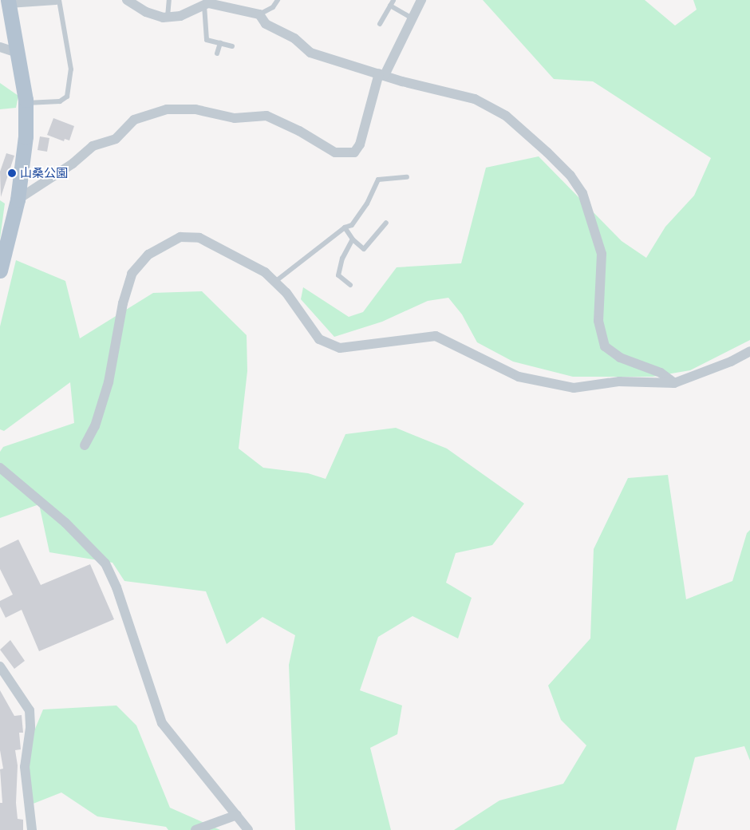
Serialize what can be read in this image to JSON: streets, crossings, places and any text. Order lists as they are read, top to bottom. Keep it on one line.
{"places":["山桑公園"]}
